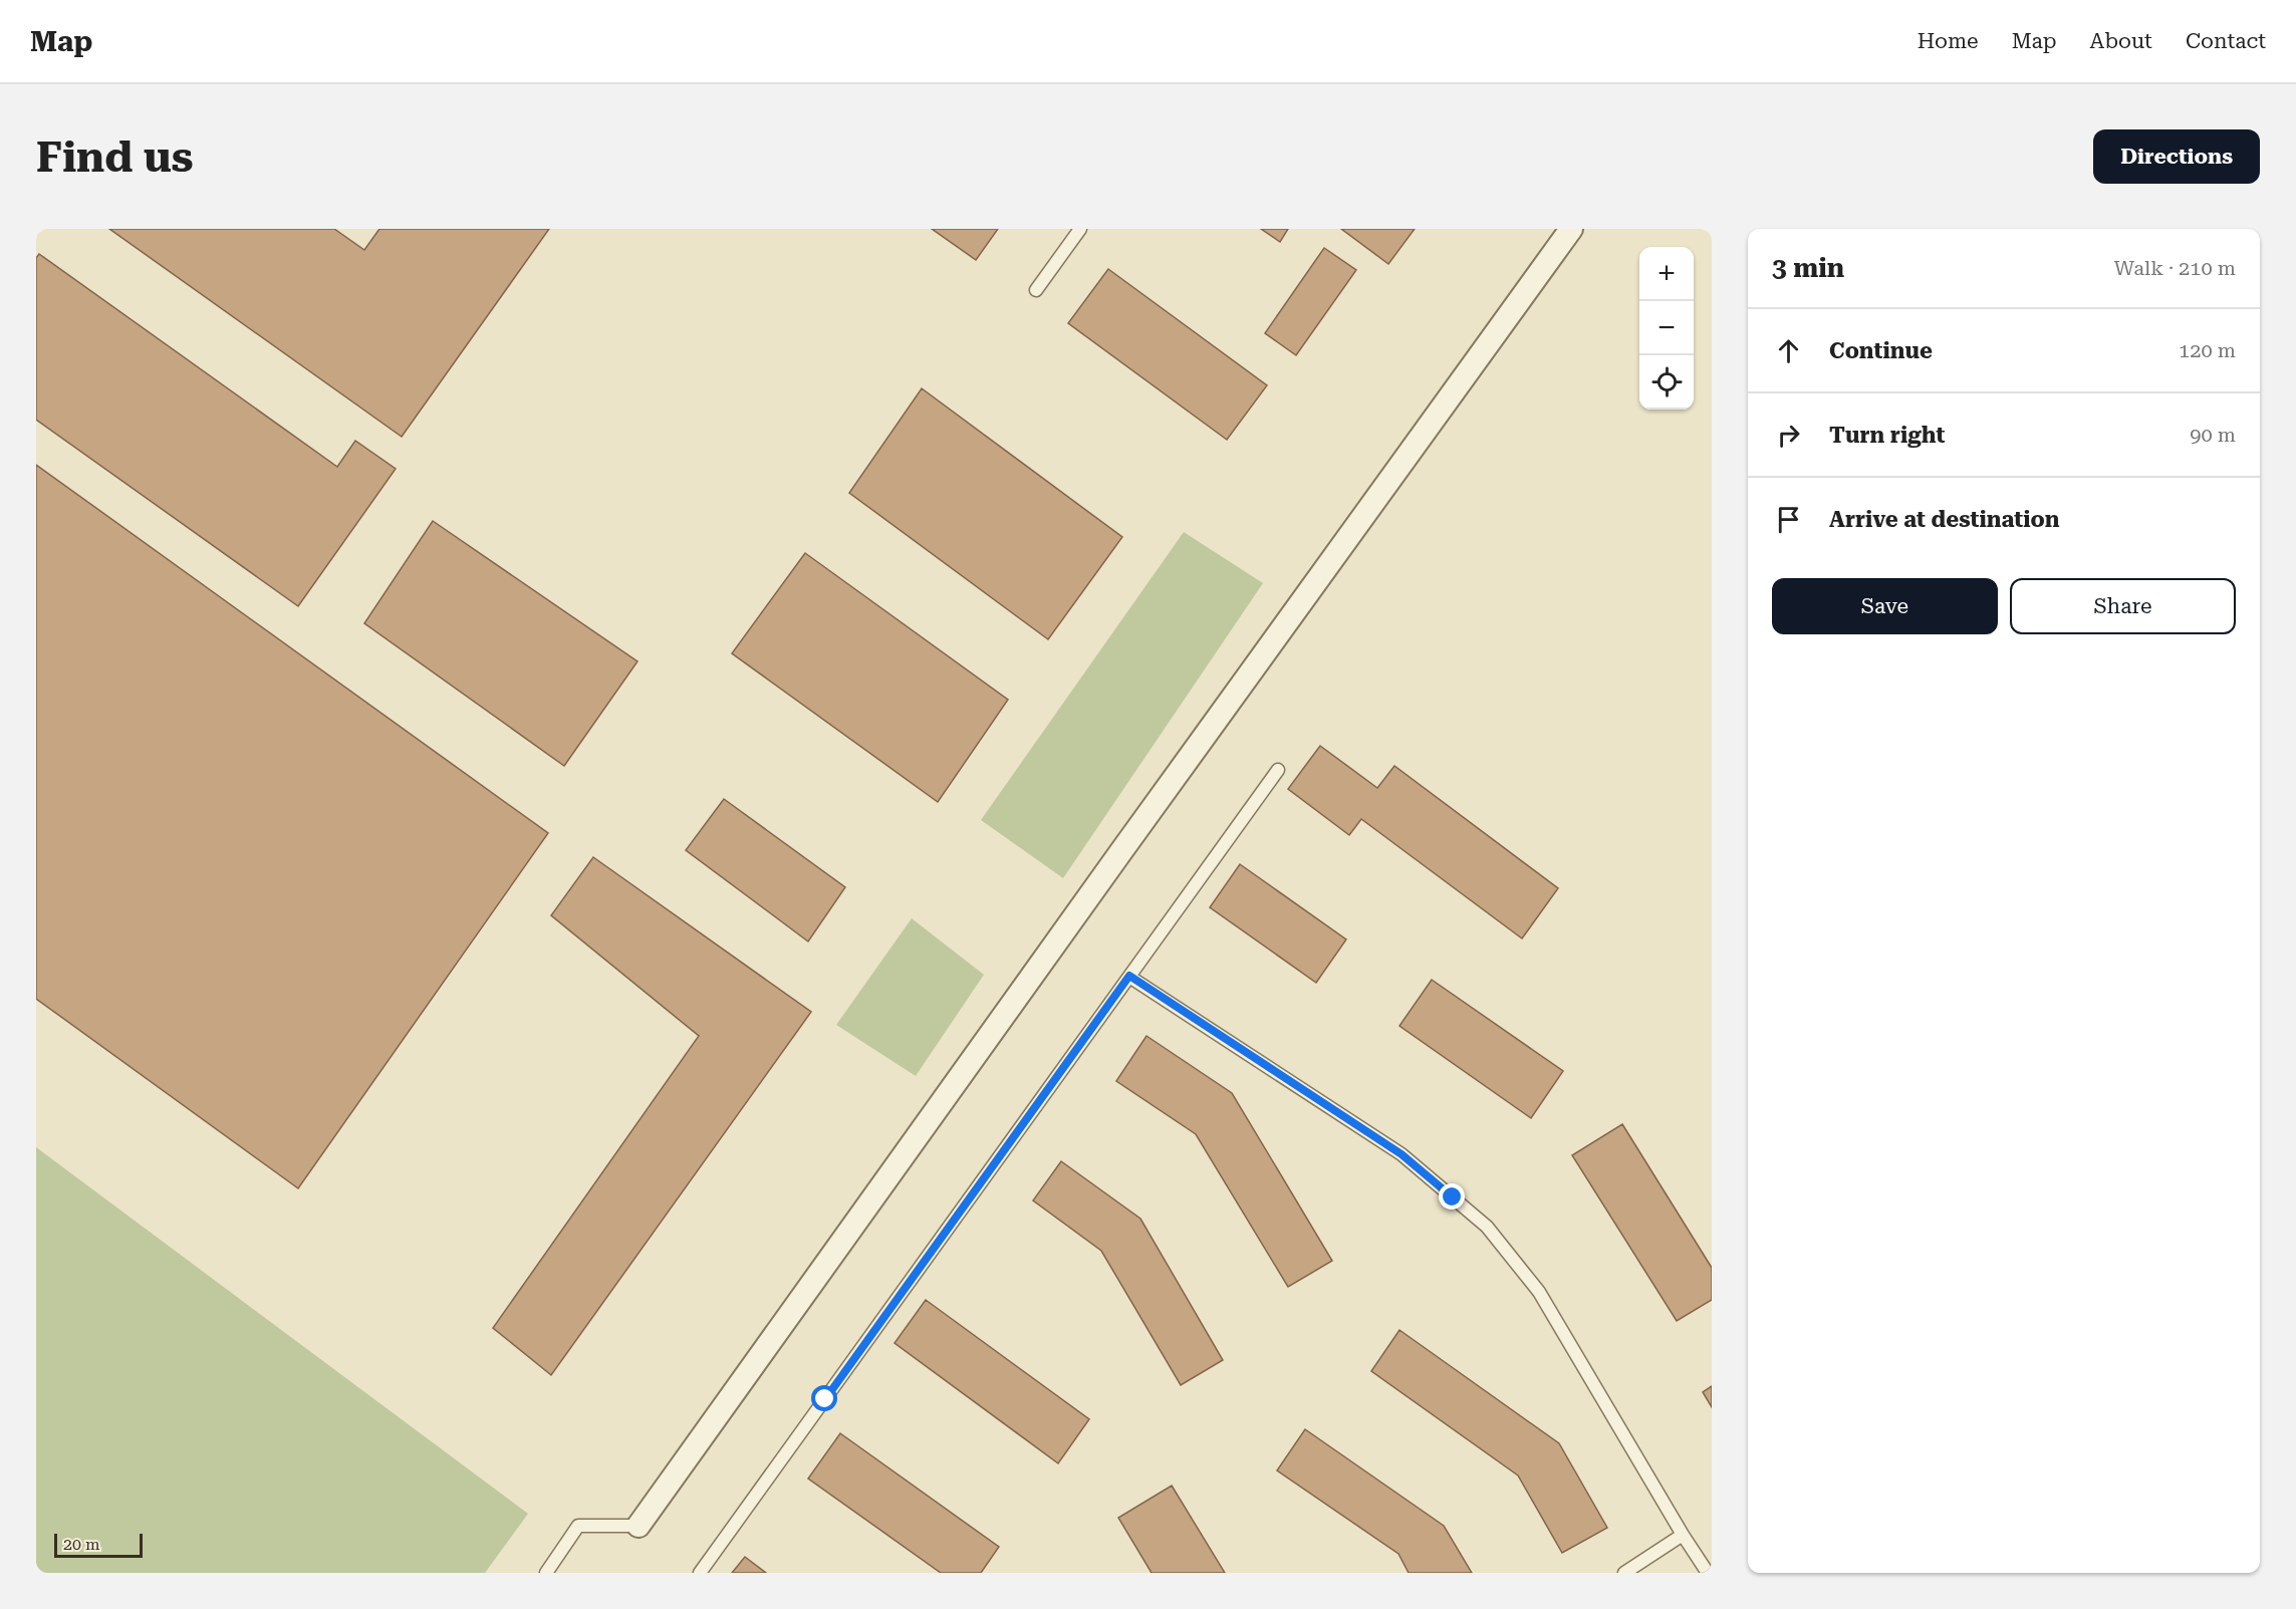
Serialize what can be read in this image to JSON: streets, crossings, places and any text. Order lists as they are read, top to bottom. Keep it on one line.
{"scale_bar":"20 m","page":{"header":"Map","nav":["Home","Map","About","Contact"],"buttons":["Directions",["Save","Share"]],"title":"Find us","heading":["3 min","Walk · 210 m"],"map_buttons":["+","−"],"list":[["Continue","120 m"],["Turn right","90 m"],"Arrive at destination"],"scale":"20 m"}}
